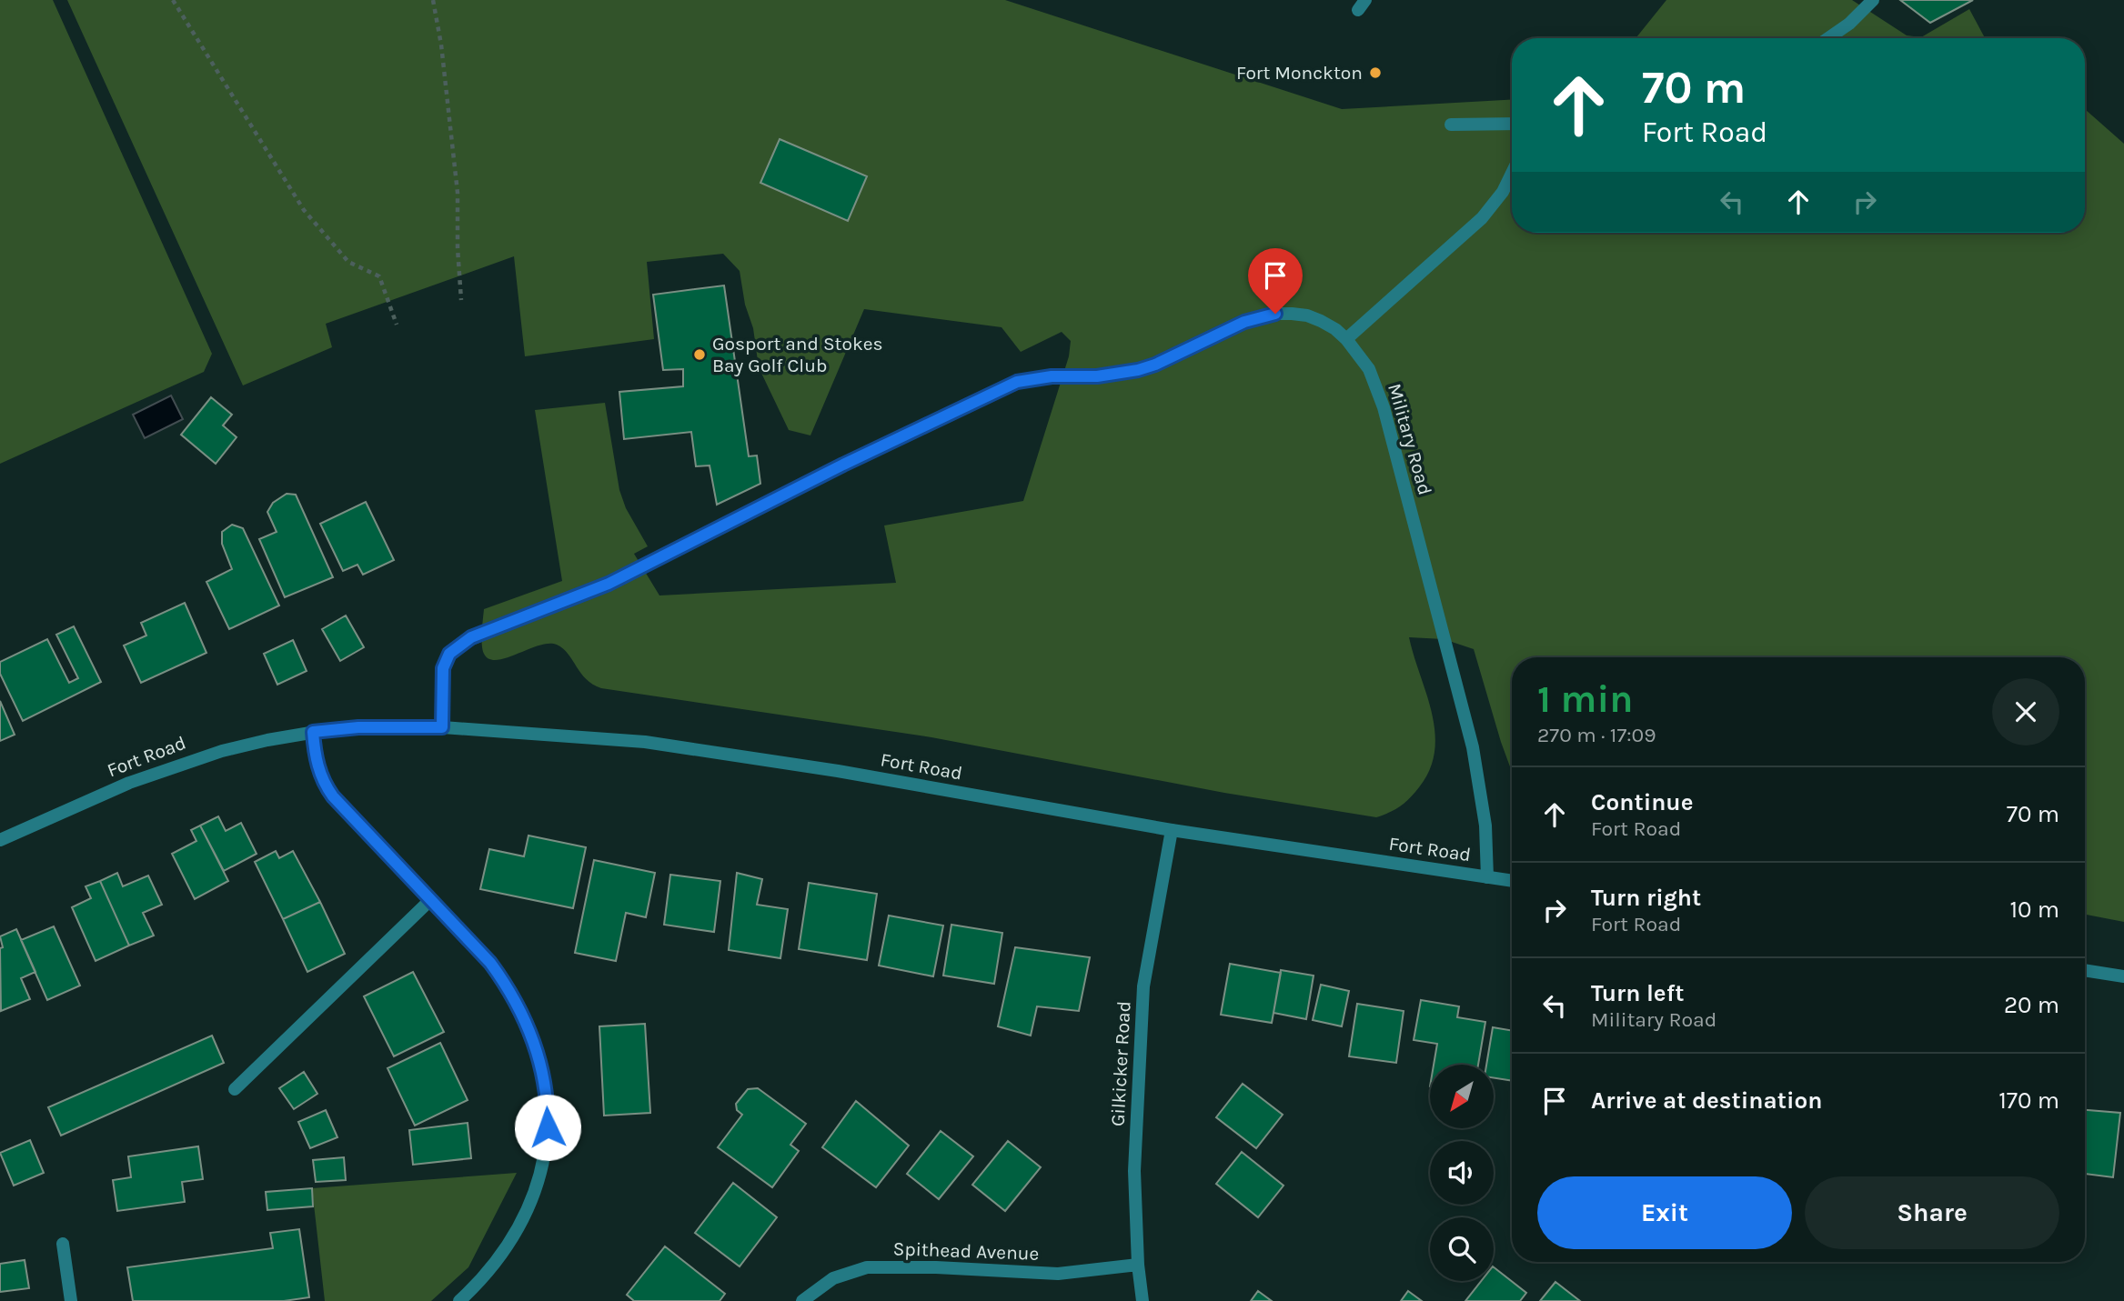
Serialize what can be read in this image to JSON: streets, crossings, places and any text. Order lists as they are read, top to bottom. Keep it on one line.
{"streets":{"street":["Military Road","Fort Road","Gilkicker Road","Spithead Avenue"]},"crossings":[["Military Road","Fort Road"],["Fort Road","Gilkicker Road"],["Gilkicker Road","Spithead Avenue"]],"places":["Fort Monckton","Gosport and Stokes Bay Golf Club"],"north":"bottom left","page":{"turn":["70 m","Fort Road"],"heading":["1 min","270 m · 17:09"],"list":[{"name":"Continue","note":"Fort Road","value":"70 m"},{"name":"Turn right","note":"Fort Road","value":"10 m"},{"name":"Turn left","note":"Military Road","value":"20 m"},{"name":"Arrive at destination","value":"170 m"}],"buttons":["Exit","Share"]}}
